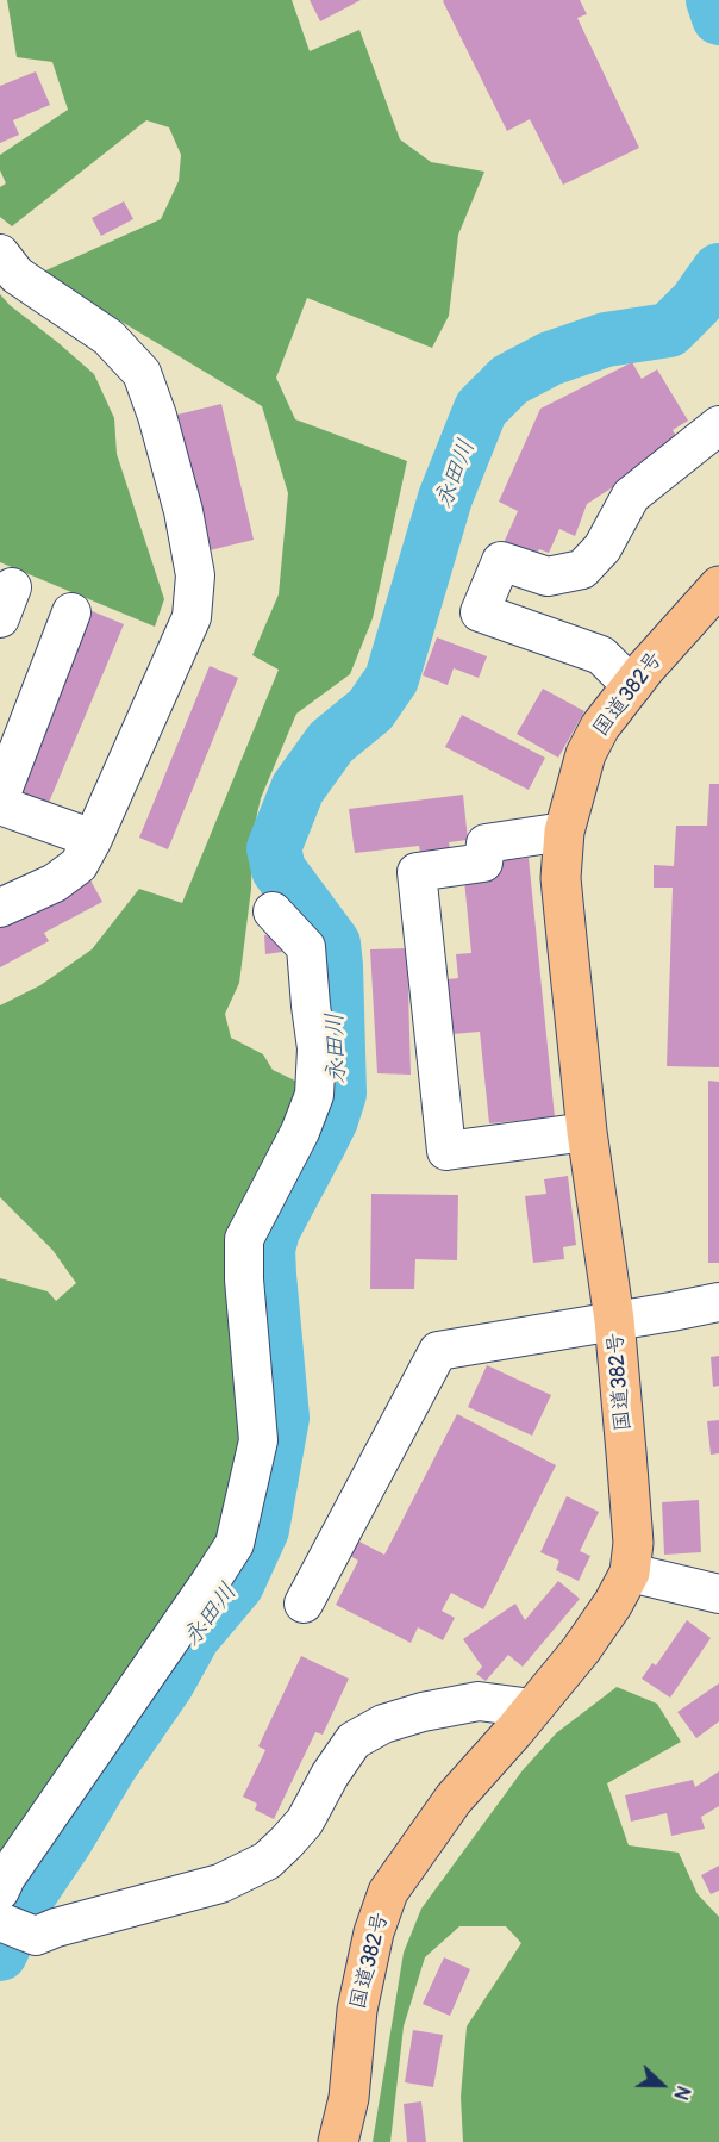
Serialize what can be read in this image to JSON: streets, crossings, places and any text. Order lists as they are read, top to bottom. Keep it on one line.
{"streets":{"highway":["国道382号"]},"water":["永田川"],"north":"right"}
